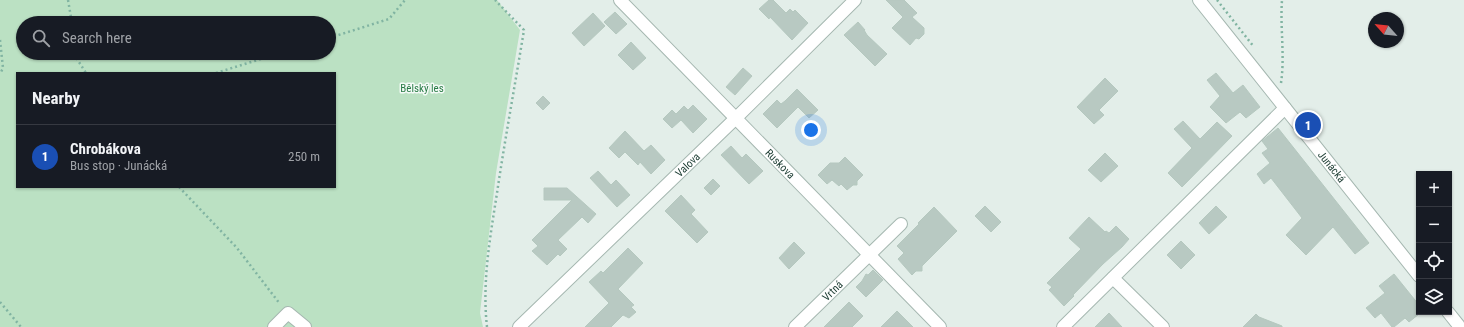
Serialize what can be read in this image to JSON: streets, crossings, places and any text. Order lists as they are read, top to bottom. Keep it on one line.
{"streets":{"street":["Ruskova","Valova","Junácká","Vrtná"]},"crossings":[["Ruskova","Valova"],["Ruskova","Vrtná"]],"parks":["Bělský les"],"north":"top left","page":{"search":"Search here","heading":"Nearby","pins":"1","list":[{"mark":"1","name":"Chrobákova","note":"Bus stop · Junácká","value":"250 m"}],"map_buttons":["+","−"]}}
